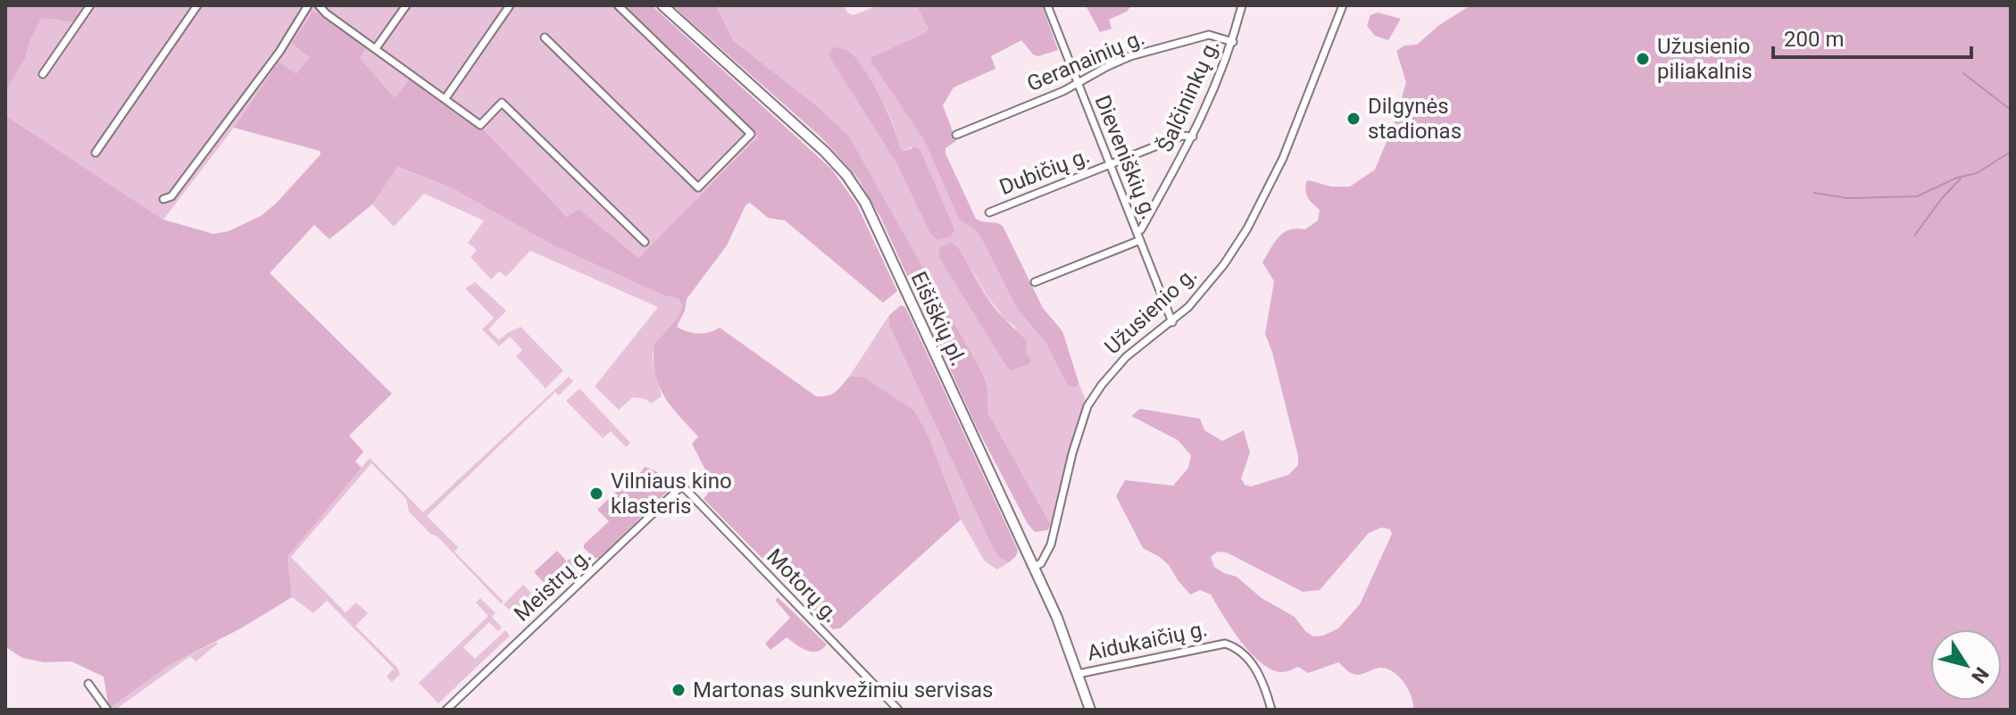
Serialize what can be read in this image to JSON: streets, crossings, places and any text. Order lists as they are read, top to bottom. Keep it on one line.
{"streets":{"main road":["Eišiškių pl."],"street":["Geranainių g.","Šalčininkų g.","Dieveniškių g.","Dubičių g.","Užusienio g.","Meistrų g.","Motorų g.","Aidukaičių g."]},"crossings":[["Geranainių g.","Šalčininkų g."],["Geranainių g.","Dieveniškių g."],["Šalčininkų g.","Dieveniškių g."],["Šalčininkų g.","Dubičių g."],["Dieveniškių g.","Dubičių g."],["Dieveniškių g.","Užusienio g."],["Užusienio g.","Eišiškių pl."],["Eišiškių pl.","Aidukaičių g."],["Meistrų g.","Motorų g."]],"places":["Užusienio piliakalnis","Dilgynės stadionas","Vilniaus kino klasteris","Martonas sunkvežimiu servisas"],"scale_bar":"200 m","north":"bottom right"}
